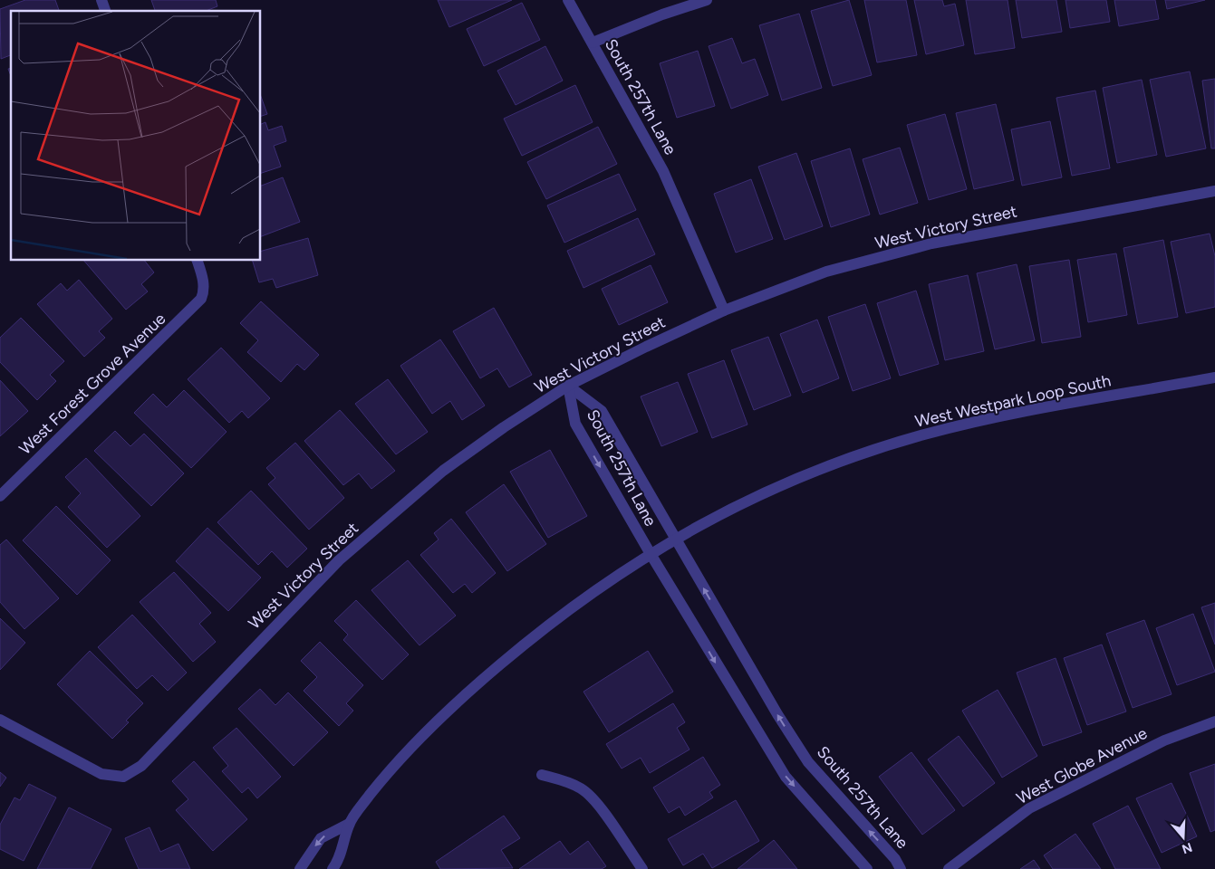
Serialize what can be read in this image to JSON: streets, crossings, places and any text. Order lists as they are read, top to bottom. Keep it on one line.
{"streets":{"street":["South 257th Lane","West Victory Street","West Forest Grove Avenue","West Westpark Loop South","West Globe Avenue"]},"crossings":[["South 257th Lane","West Victory Street"],["South 257th Lane","West Westpark Loop South"]],"north":"bottom"}
